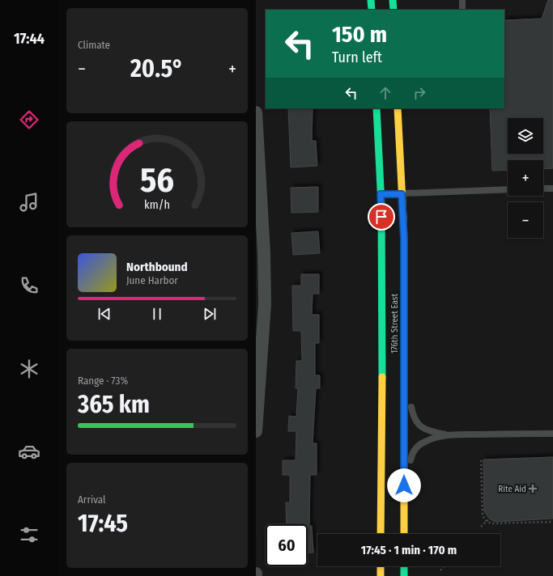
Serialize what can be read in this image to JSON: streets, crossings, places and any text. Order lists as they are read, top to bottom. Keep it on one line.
{"streets":{"main road":["176th Street East"]},"places":{"health":["Rite Aid"]},"page":{"tabs":"17:44","tile":["Climate",["Range · 73%","365 km"],["Arrival","17:45"]],"turn":["150 m","Turn left"],"heat":["−","20.5°","+"],"map_buttons":["+","−"],"song":["Northbound","June Harbor"],"limit":"60","trip":"17:45 · 1 min · 170 m","gauge":["56","km/h"]}}
